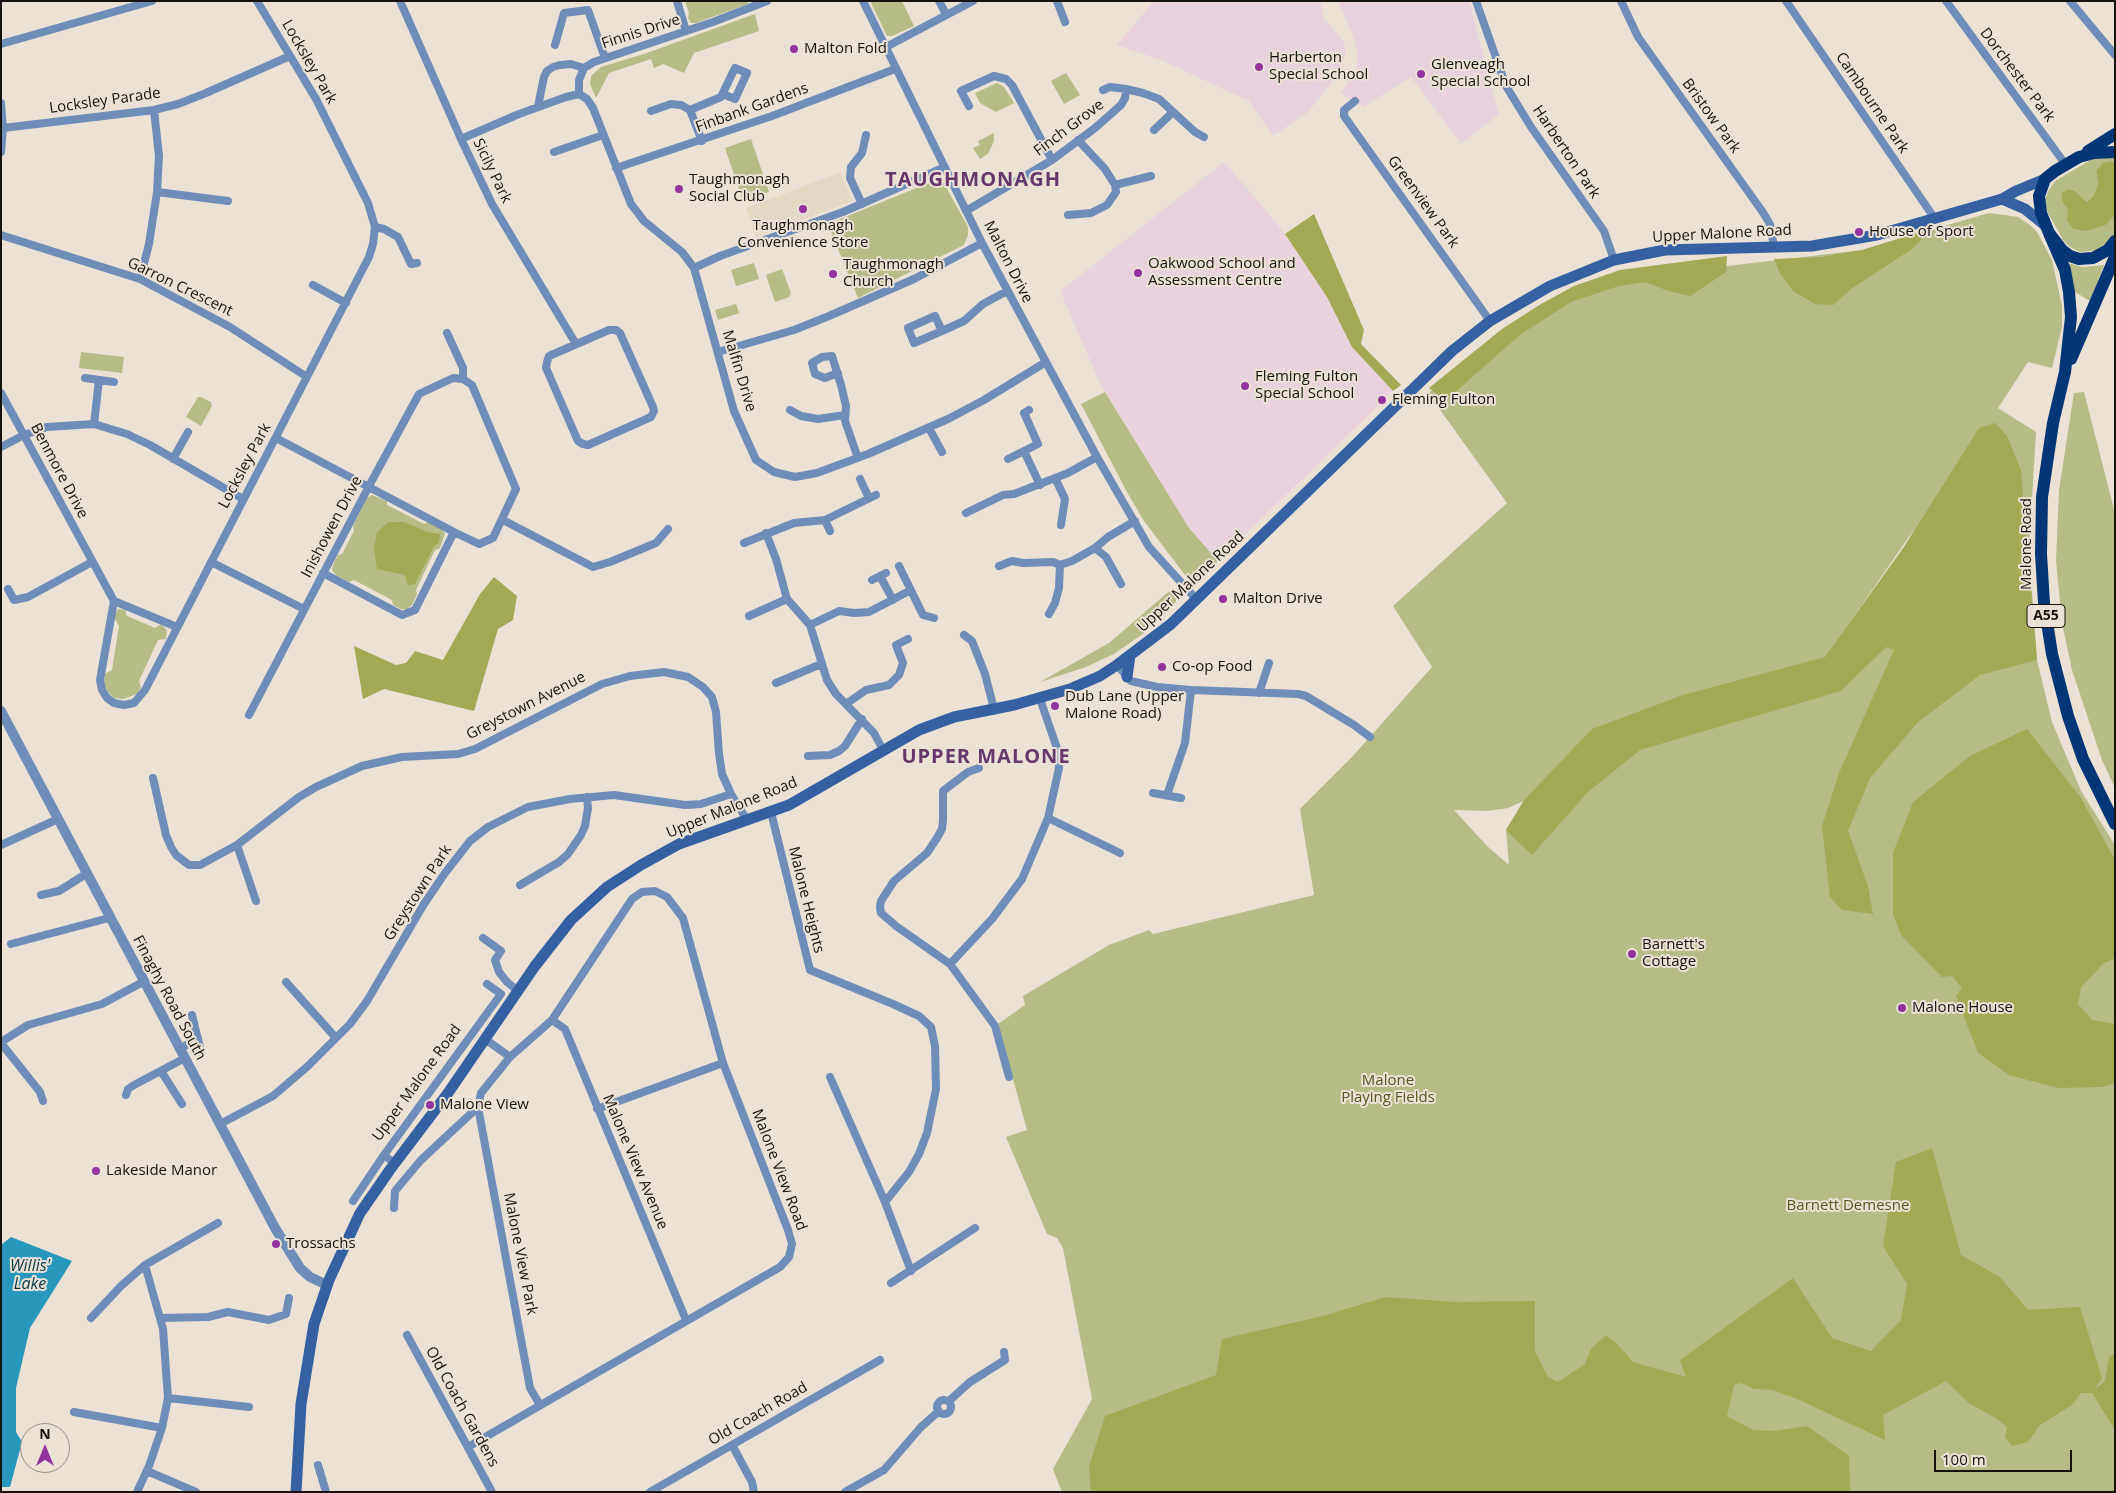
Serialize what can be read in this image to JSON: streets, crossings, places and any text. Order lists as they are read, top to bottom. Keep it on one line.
{"streets":{"highway":["Malone Road","A55"],"main road":["Upper Malone Road"],"street":["Finnis Drive","Locksley Park","Dorchester Park","Locksley Parade","Cambourne Park","Finbank Gardens","Bristow Park","Finch Grove","Harberton Park","Sicily Park","Greenview Park","Malton Drive","Garron Crescent","Malfin Drive","Benmore Drive","Inishowen Drive","Greystown Avenue","Greystown Park","Malone Heights","Finaghy Road South","Malone View Avenue","Malone View Road","Malone View Park","Old Coach Gardens","Old Coach Road"]},"crossings":[["Locksley Park","Locksley Parade"],["Locksley Park","Garron Crescent"],["Locksley Park","Benmore Drive"],["Cambourne Park","Upper Malone Road"],["Finbank Gardens","Malton Drive"],["Finbank Gardens","Malfin Drive"],["Bristow Park","Upper Malone Road"],["Finch Grove","Malton Drive"],["Harberton Park","Upper Malone Road"],["Greenview Park","Upper Malone Road"],["Upper Malone Road","Malton Drive"],["Upper Malone Road","A55"],["Upper Malone Road","Greystown Avenue"],["Upper Malone Road","Malone Heights"],["Upper Malone Road","Finaghy Road South"],["Malton Drive","Malfin Drive"],["Malone Road","A55"],["Greystown Avenue","Greystown Park"],["Greystown Park","Finaghy Road South"],["Malone View Avenue","Malone View Road"],["Malone View Road","Malone View Park"],["Malone View Road","Old Coach Gardens"]],"districts":["TAUGHMONAGH","UPPER MALONE"],"water":["Willis' Lake"],"parks":["Malone Playing Fields","Barnett Demesne"],"places":["Malton Fold","Harberton Special School","Glenveagh Special School","Taughmonagh Social Club","Taughmonagh Convenience Store","House of Sport","Oakwood School and Assessment Centre","Taughmonagh Church","Fleming Fulton Special School","Fleming Fulton","Malton Drive","Co-op Food","Dub Lane (Upper Malone Road)","Barnett's Cottage","Malone House","Malone View","Lakeside Manor","Trossachs"],"scale_bar":"100 m","north":"top"}
